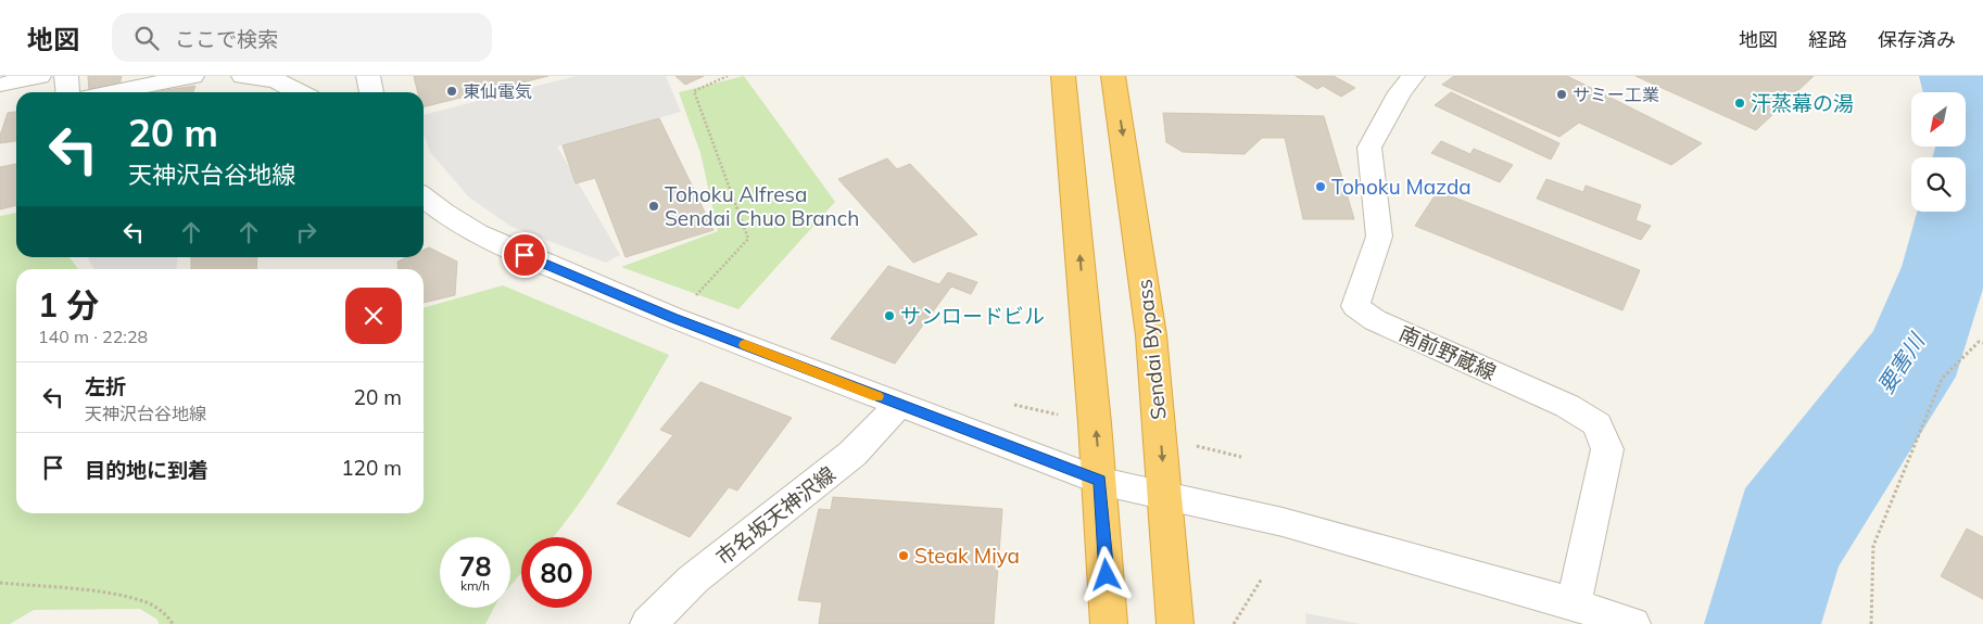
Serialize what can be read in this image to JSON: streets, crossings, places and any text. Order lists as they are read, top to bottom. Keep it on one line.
{"streets":{"highway":["Sendai Bypass"],"street":["南前野蔵線","市名坂天神沢線"]},"water":["要害川"],"places":["東仙電気","サミー工業","汗蒸幕の湯","Tohoku Mazda","Tohoku Alfresa Sendai Chuo Branch","サンロードビル","Steak Miya"],"north":"bottom left","page":{"header":"地図","search":"ここで検索","nav":["地図","経路","保存済み"],"turn":["20 m","天神沢台谷地線"],"heading":["1 分","140 m · 22:28"],"list":[{"name":"左折","note":"天神沢台谷地線","value":"20 m"},{"name":"目的地に到着","value":"120 m"}],"speed":"78 km/h","limit":"80"}}
